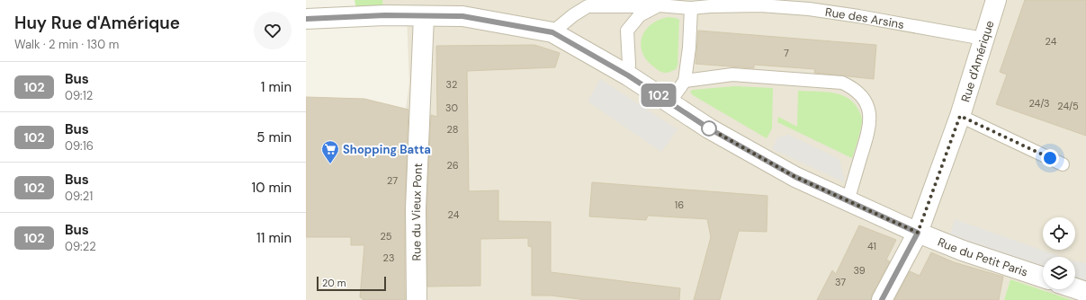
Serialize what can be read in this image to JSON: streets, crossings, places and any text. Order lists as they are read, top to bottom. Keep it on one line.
{"streets":{"street":["Rue d'Amérique","Rue du Vieux Pont","Rue du Petit Paris"],"lane":["Rue des Arsins"]},"crossings":[["Rue des Arsins","Rue d'Amérique"],["Rue des Arsins","Rue du Petit Paris"],["Rue d'Amérique","Rue du Petit Paris"],["Rue du Vieux Pont","Rue du Petit Paris"]],"places":{"supermarket":["Shopping Batta"]},"lines":["bus line 102"],"house_numbers":["24","7","32","24/3","24/5","30","28","26","27","16","24","25","41","23","39","37"],"scale_bar":"20 m","page":{"heading":["Huy Rue d'Amérique","Walk · 2 min · 130 m"],"on_map":"102","list":[{"mark":"102","name":"Bus","note":"09:12","value":"1 min"},{"mark":"102","name":"Bus","note":"09:16","value":"5 min"},{"mark":"102","name":"Bus","note":"09:21","value":"10 min"},{"mark":"102","name":"Bus","note":"09:22","value":"11 min"}],"scale":"20 m"}}
